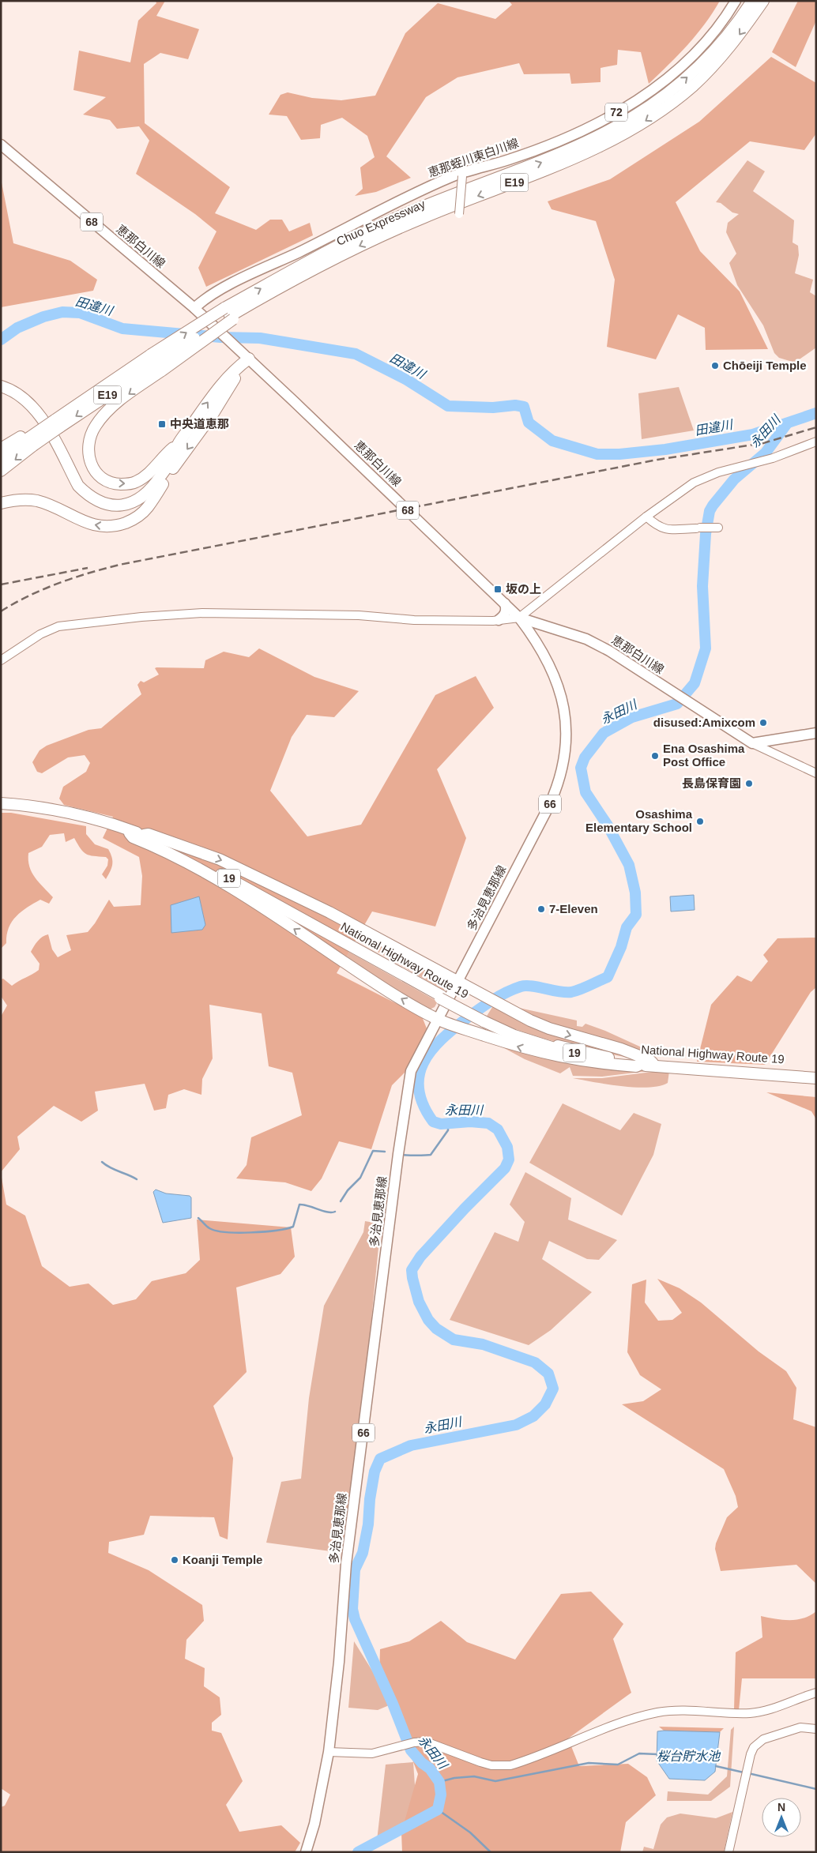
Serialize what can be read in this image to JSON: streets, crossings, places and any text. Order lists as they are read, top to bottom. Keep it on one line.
{"streets":{"highway":["E19","Chuo Expressway","19","National Highway Route 19"],"main road":["72","恵那蛭川東白川線","68","恵那白川線","66","多治見恵那線"]},"crossings":[["恵那蛭川東白川線","恵那白川線"],["恵那白川線","多治見恵那線"]],"water":["田違川","永田川","桜台貯水池"],"places":{"other":["Chōeiji Temple","disused:Amixcom","Ena Osashima Post Office","長島保育園","Osashima Elementary School","7-Eleven","Koanji Temple"],"transit":["中央道恵那","坂の上"]},"north":"top"}
